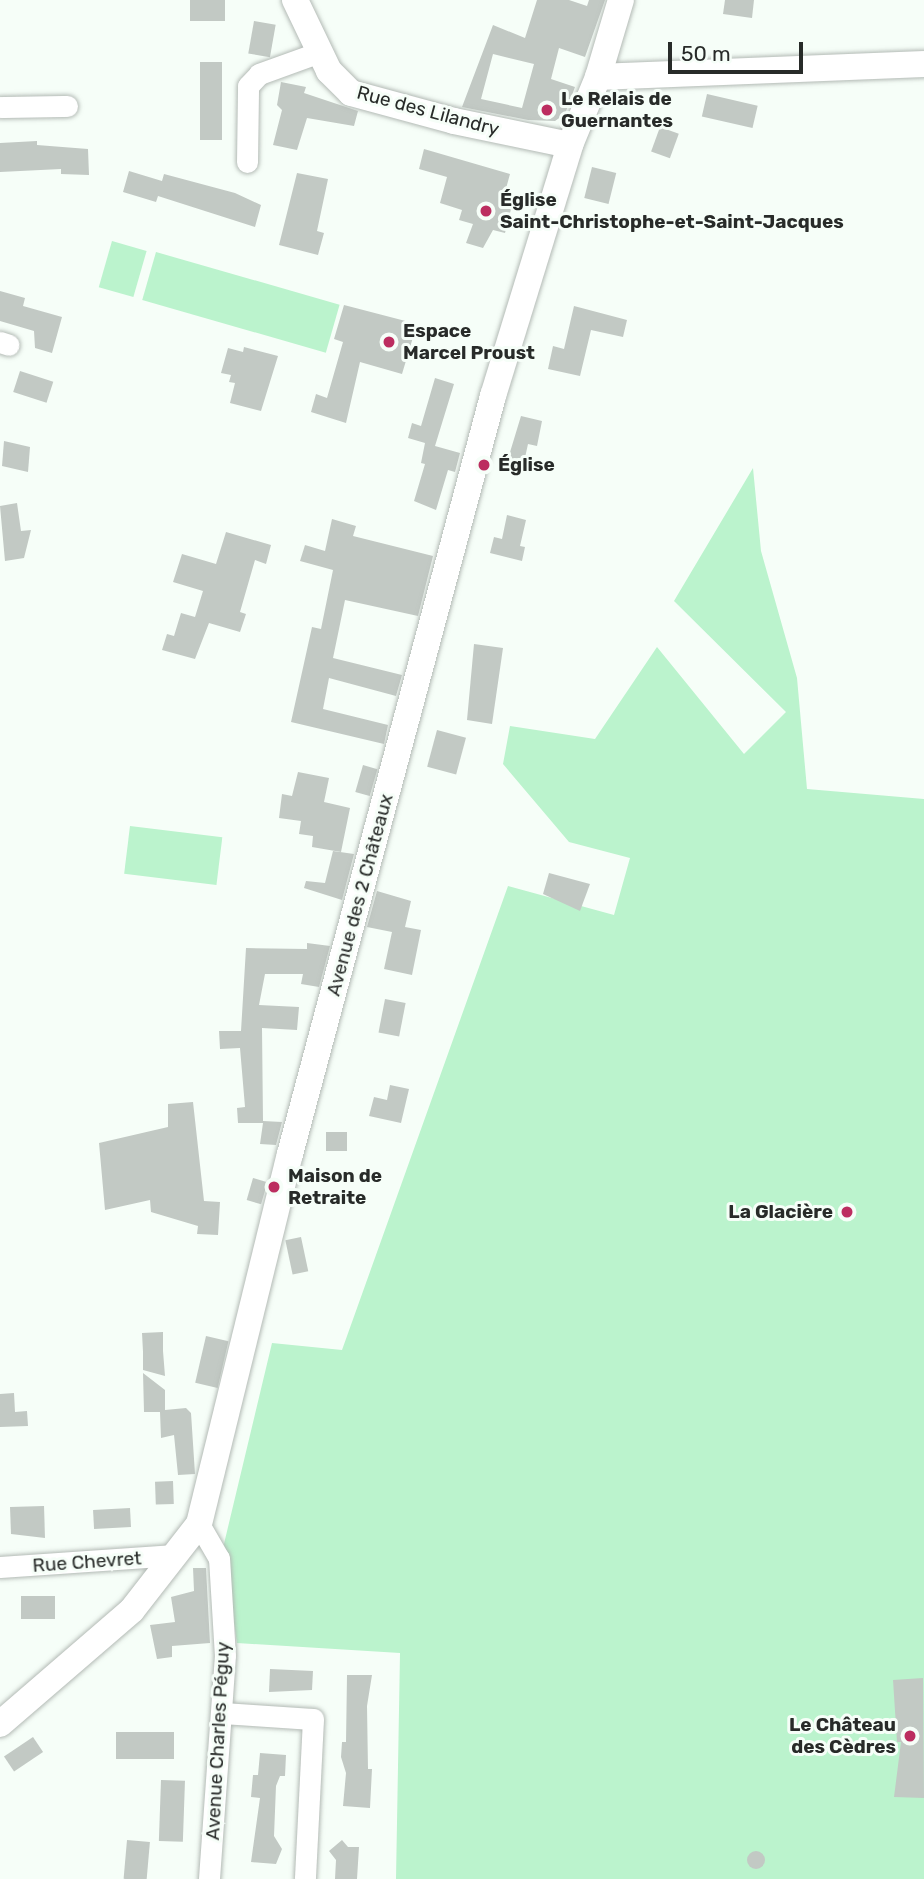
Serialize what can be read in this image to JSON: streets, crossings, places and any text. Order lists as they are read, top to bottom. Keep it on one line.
{"streets":{"main road":["Rue des Lilandry","Avenue des 2 Châteaux"],"street":["Rue Chevret","Avenue Charles Péguy"]},"crossings":[["Rue des Lilandry","Avenue des 2 Châteaux"],["Avenue des 2 Châteaux","Rue Chevret"],["Avenue des 2 Châteaux","Avenue Charles Péguy"]],"places":["Le Relais de Guernantes","Église Saint-Christophe-et-Saint-Jacques","Espace Marcel Proust","Église","Maison de Retraite","La Glacière","Le Château des Cèdres"],"scale_bar":"50 m"}
